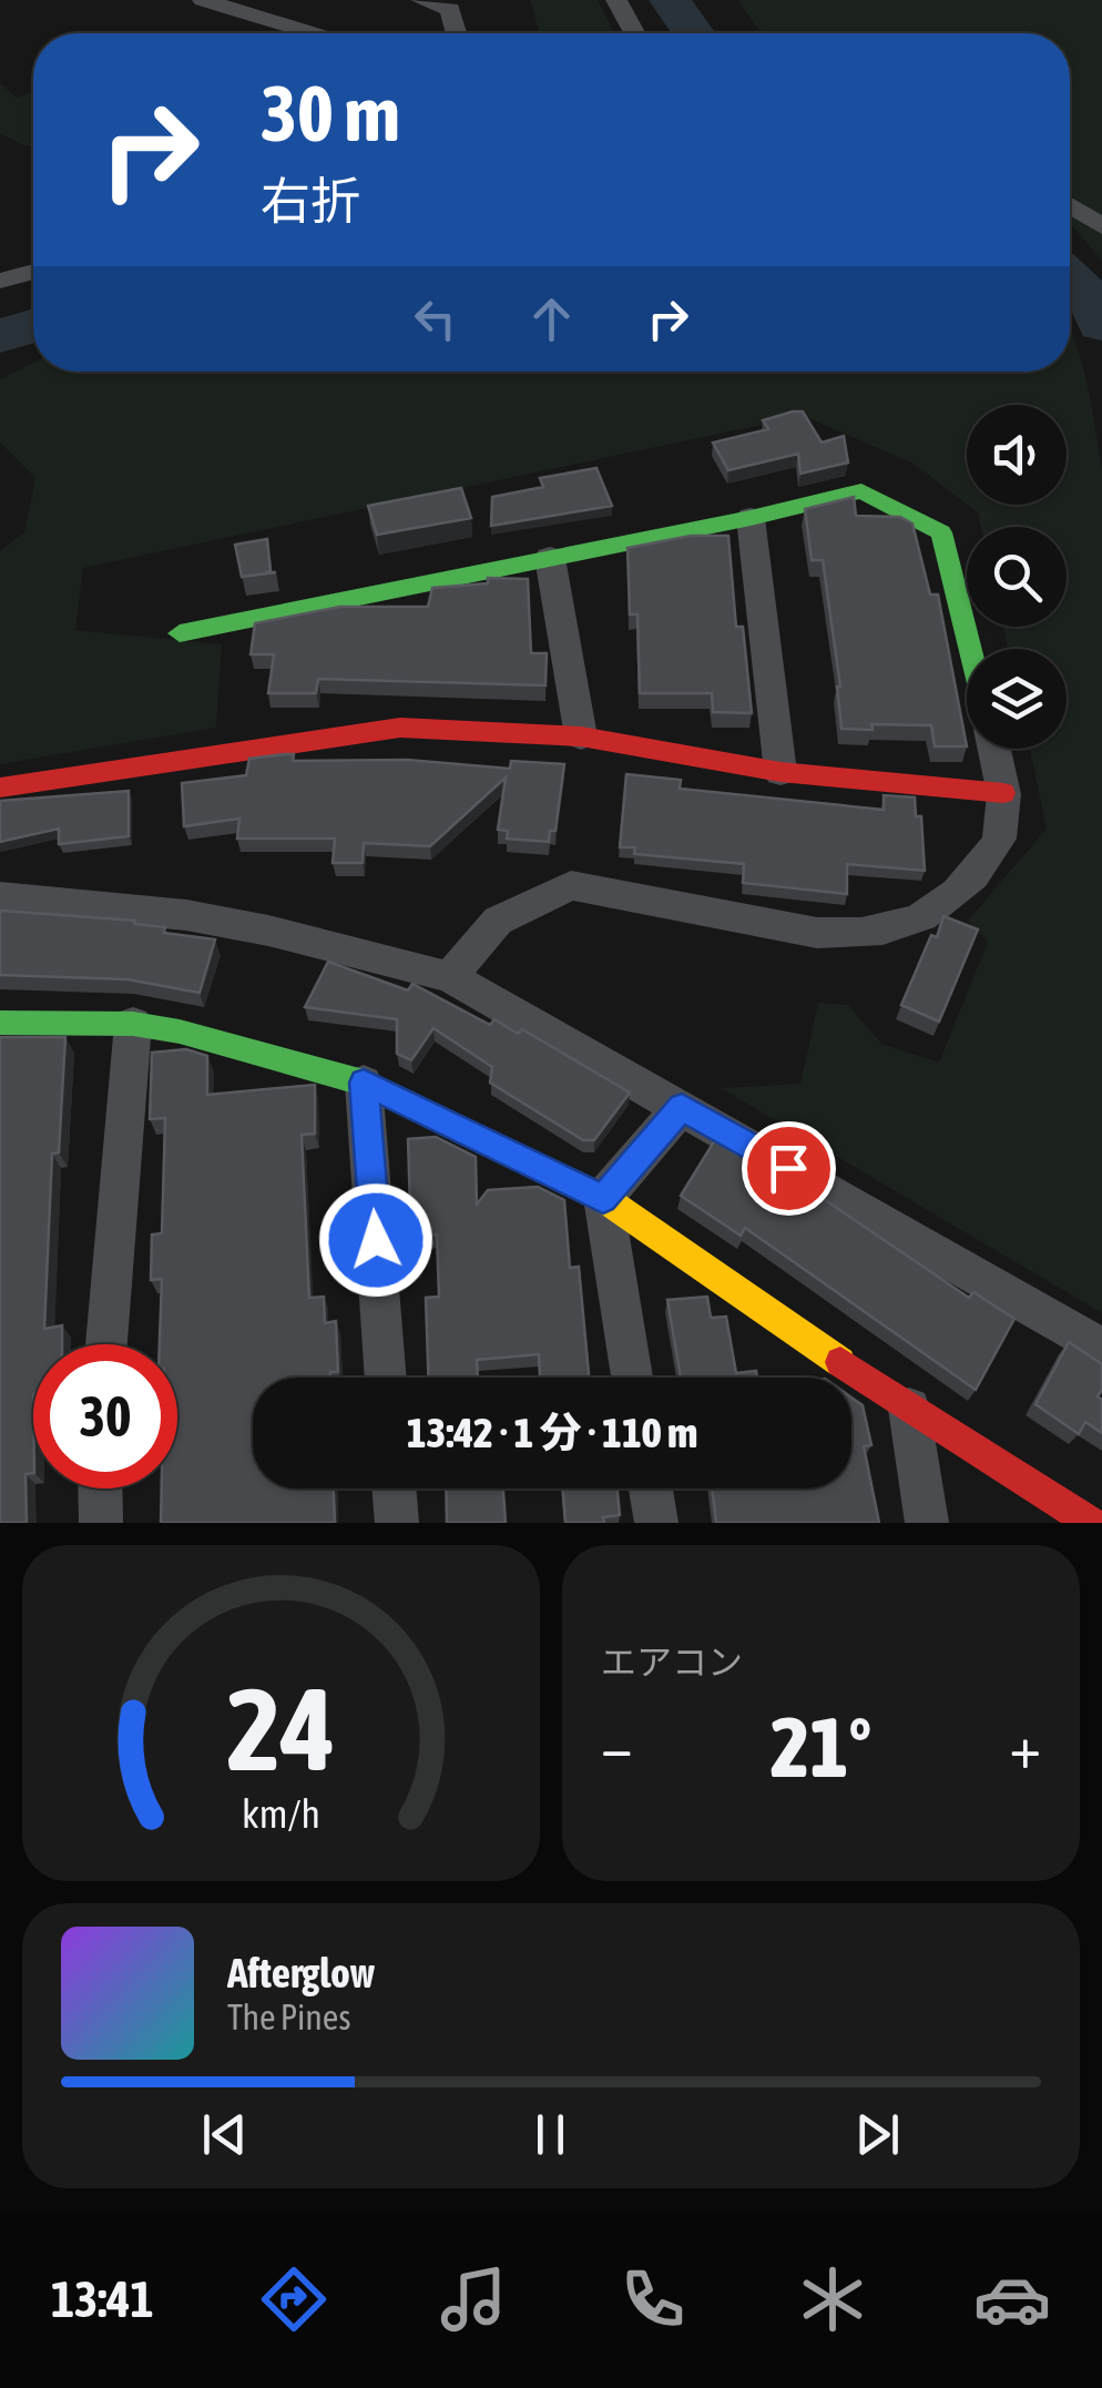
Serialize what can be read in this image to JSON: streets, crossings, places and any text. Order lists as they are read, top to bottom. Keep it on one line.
{"page":{"turn":["30 m","右折"],"limit":"30","trip":"13:42 · 1 分 · 110 m","tile":"エアコン","heat":["−","21°","+"],"song":["Afterglow","The Pines"],"tabs":"13:41","gauge":["24","km/h"]}}
